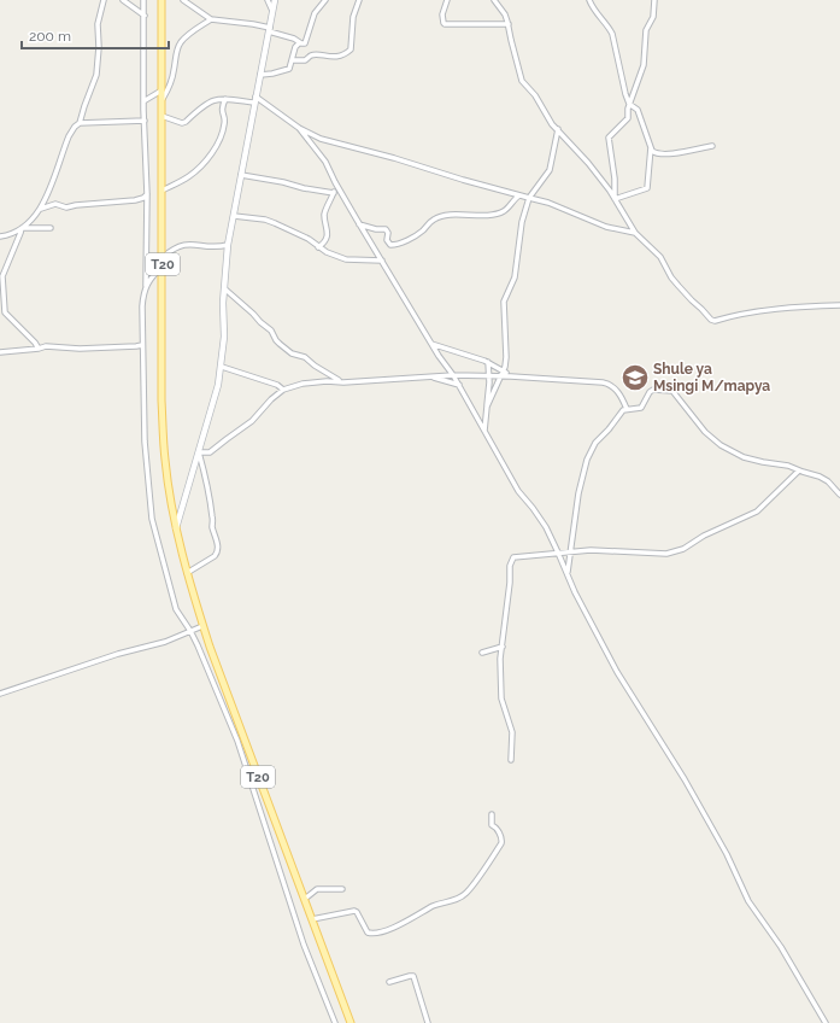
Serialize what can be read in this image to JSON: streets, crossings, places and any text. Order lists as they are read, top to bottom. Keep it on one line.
{"streets":{"main road":["T20"]},"places":{"school or university":["Shule ya Msingi M/mapya"]},"scale_bar":"200 m"}
